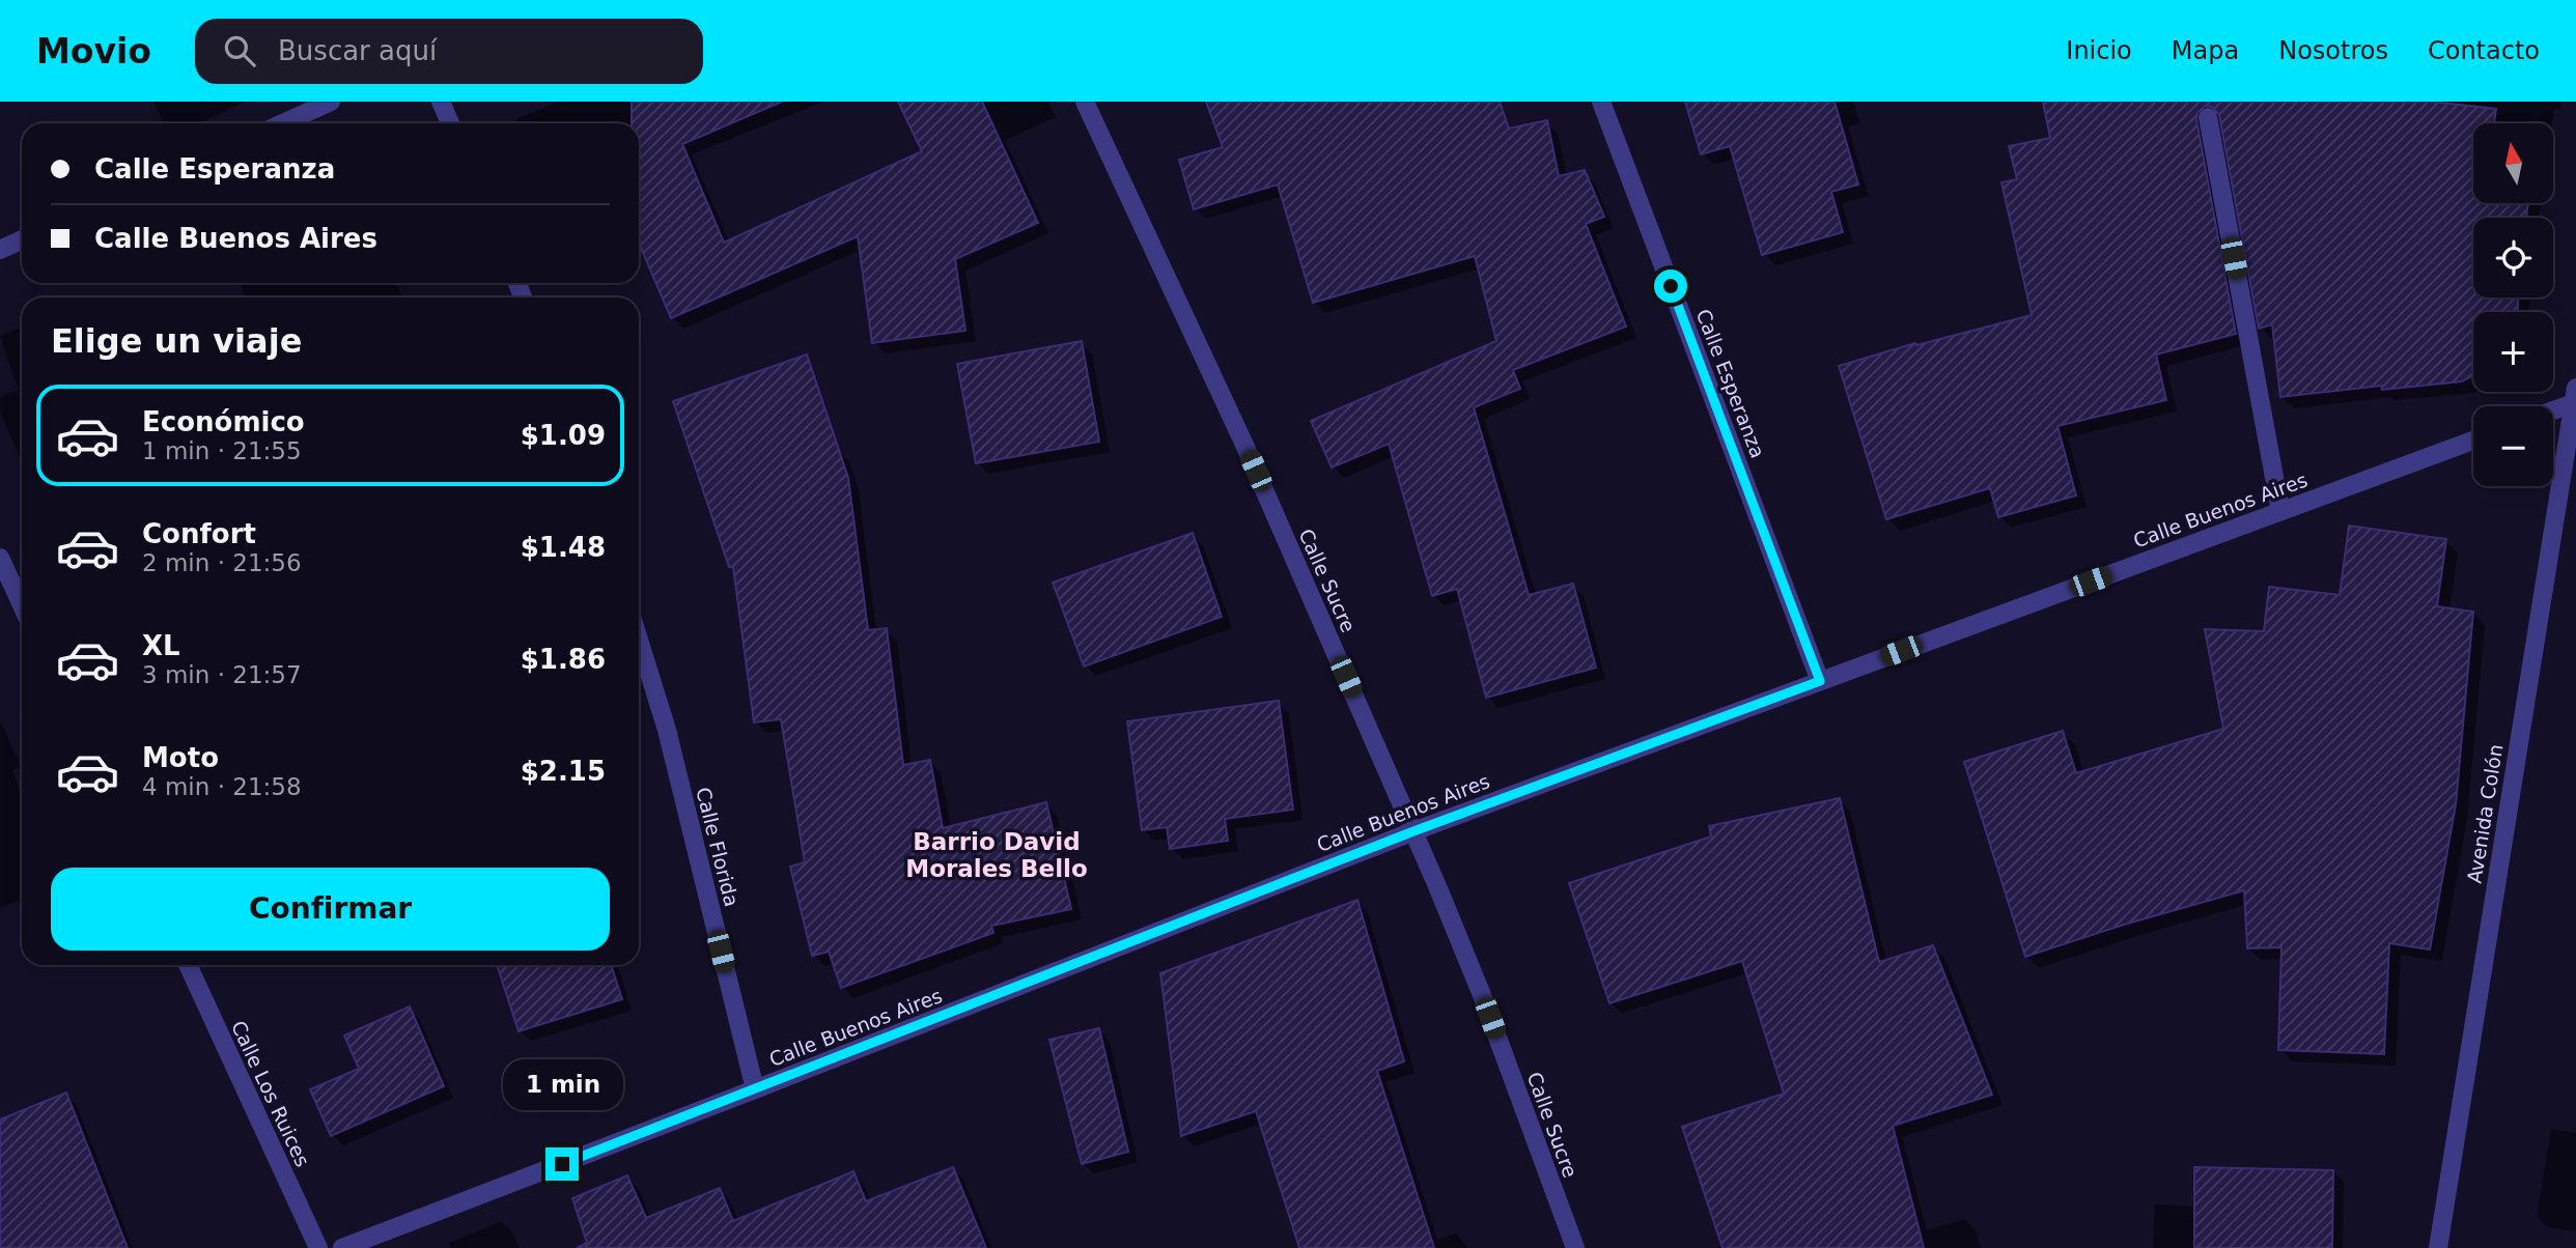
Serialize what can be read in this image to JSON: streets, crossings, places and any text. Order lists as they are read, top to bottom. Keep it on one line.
{"streets":{"street":["Calle Esperanza","Calle Buenos Aires","Calle Sucre","Avenida Colón","Calle Florida","Calle Los Ruices"]},"crossings":[["Calle Esperanza","Calle Buenos Aires"],["Calle Buenos Aires","Calle Sucre"],["Calle Buenos Aires","Calle Florida"]],"districts":["Barrio David Morales Bello"],"north":"top","page":{"header":"Movio","search":"Buscar aquí","nav":["Inicio","Mapa","Nosotros","Contacto"],"map_buttons":["+","−"],"banner":["Calle Esperanza","Calle Buenos Aires"],"heading":"Elige un viaje","list":[{"name":"Económico","note":"1 min · 21:55","value":"$1.09"},{"name":"Confort","note":"2 min · 21:56","value":"$1.48"},{"name":"XL","note":"3 min · 21:57","value":"$1.86"},{"name":"Moto","note":"4 min · 21:58","value":"$2.15"}],"buttons":"Confirmar","bubble":"1 min"}}
